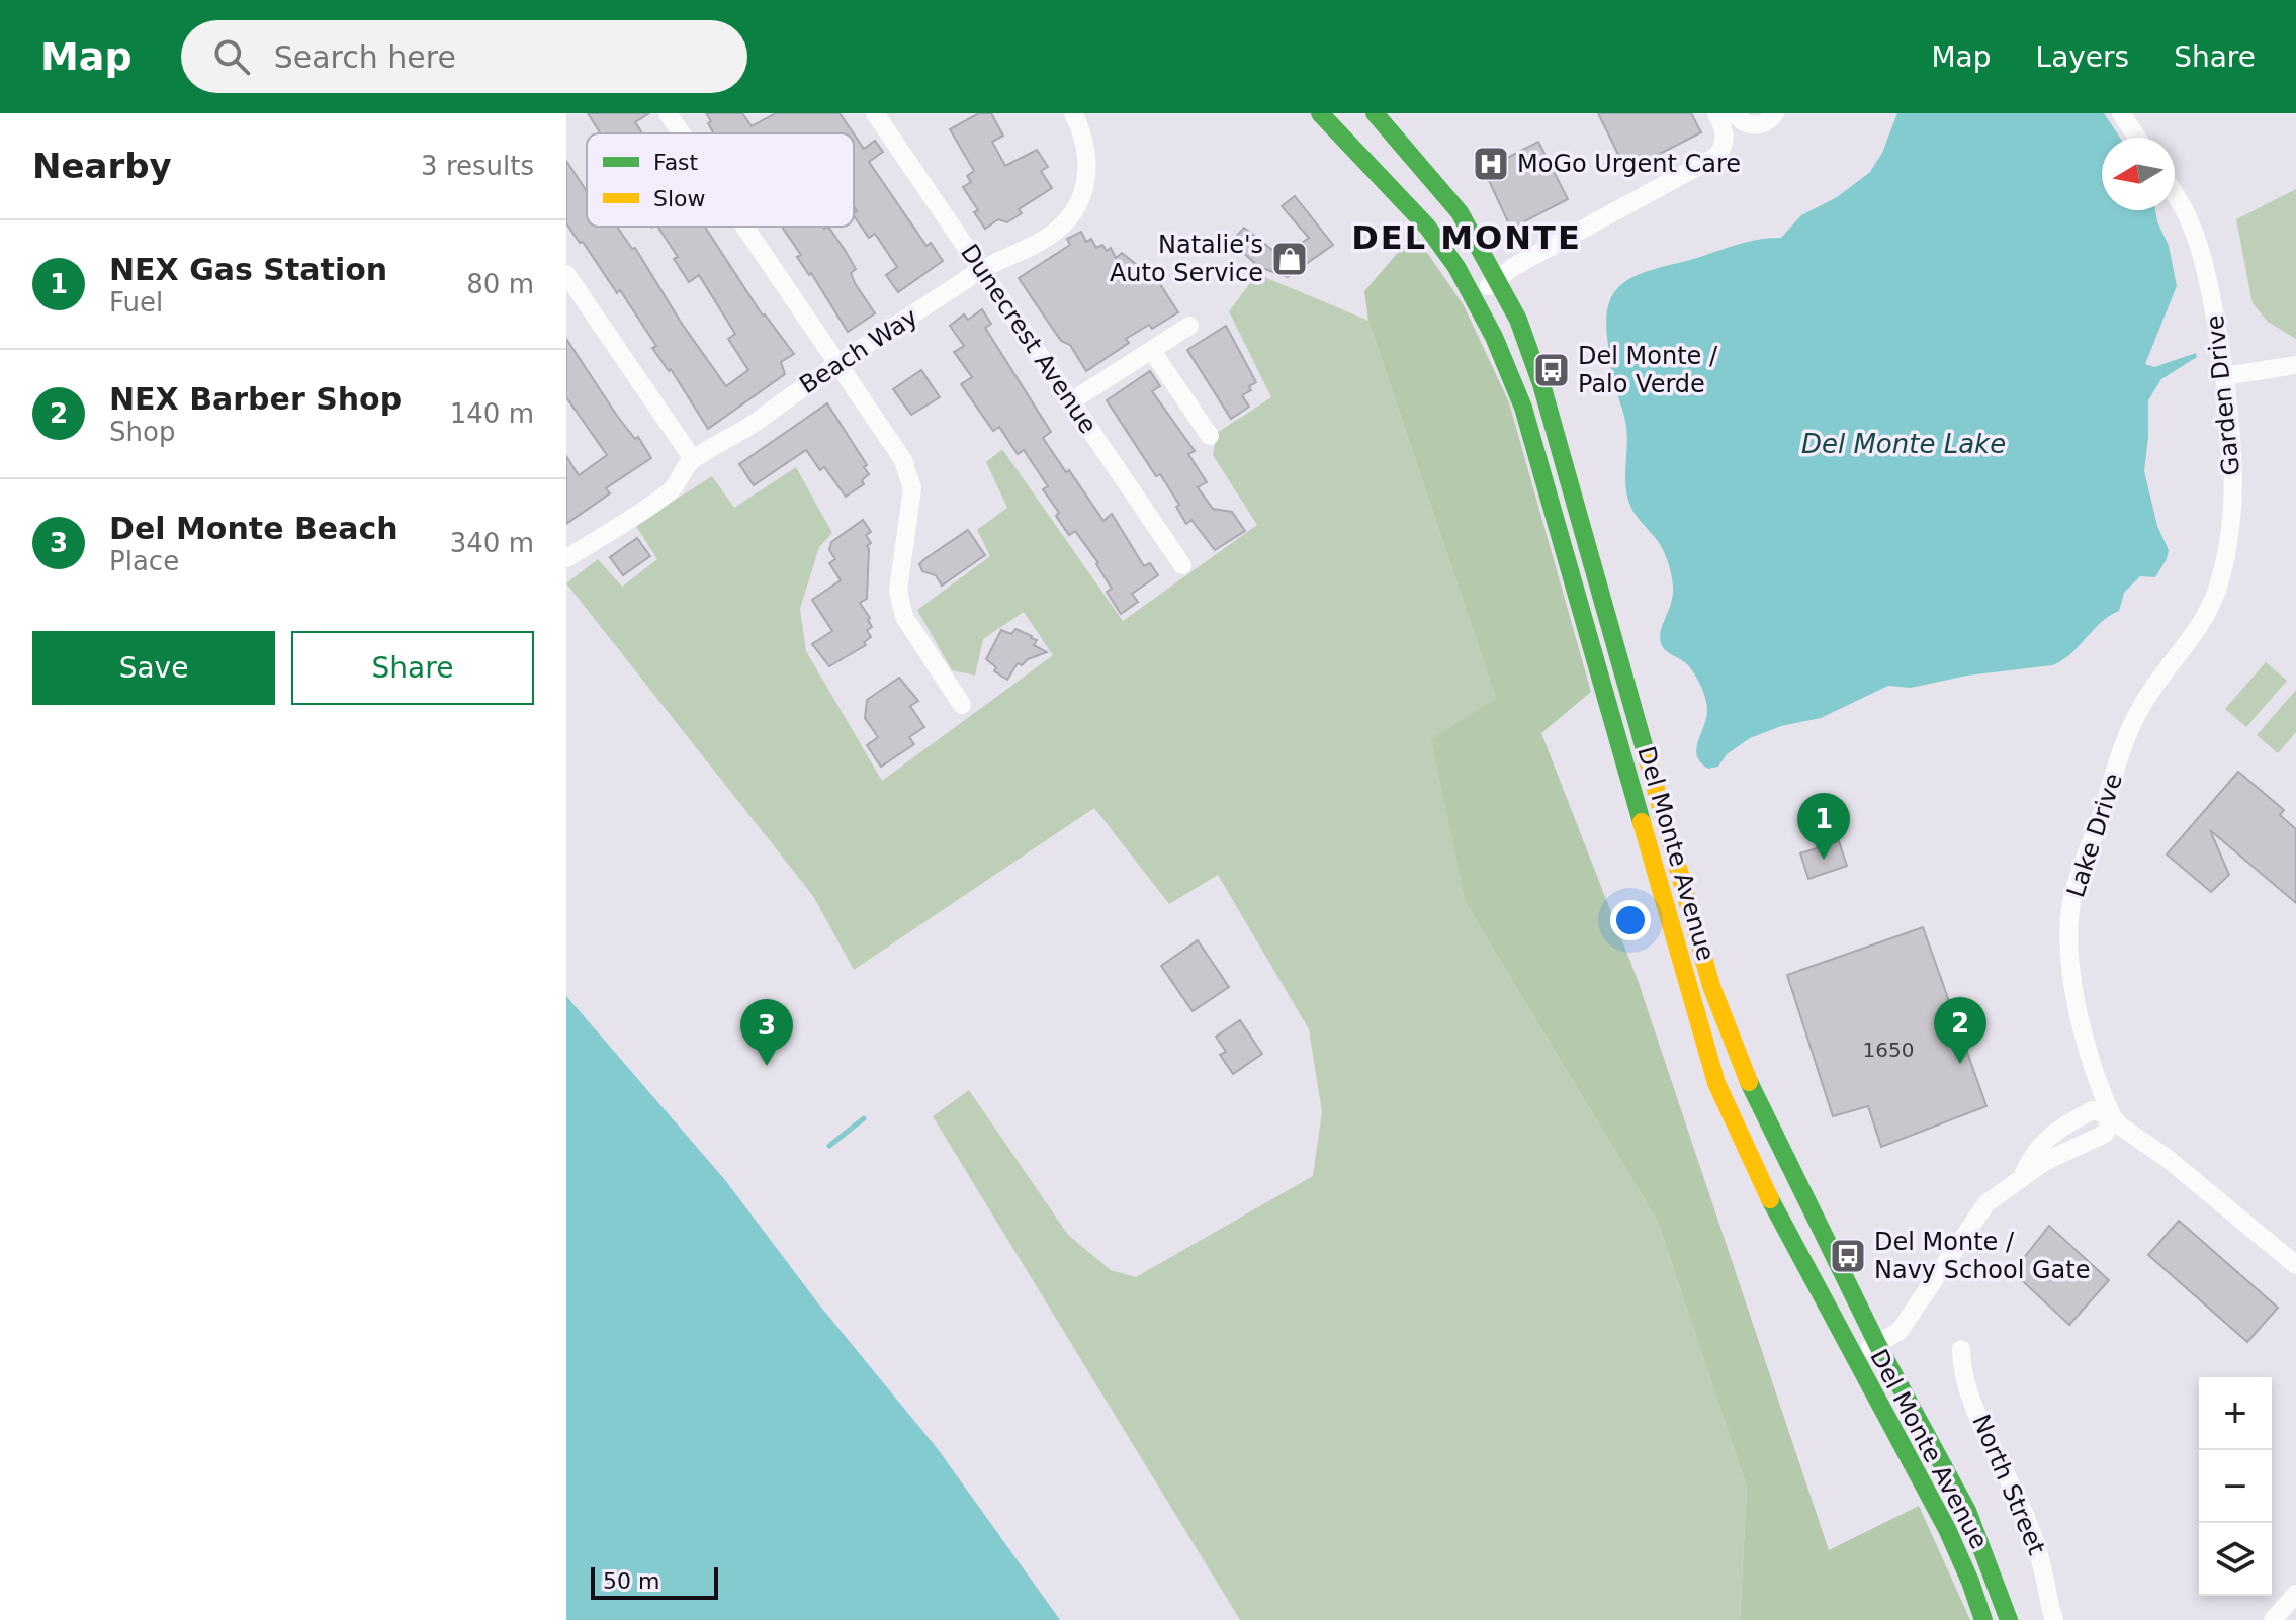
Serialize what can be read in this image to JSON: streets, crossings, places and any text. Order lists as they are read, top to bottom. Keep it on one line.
{"streets":{"main road":["Del Monte Avenue"],"street":["Dunecrest Avenue","Beach Way","Garden Drive","Lake Drive","North Street"]},"crossings":[["Dunecrest Avenue","Beach Way"],["Garden Drive","Lake Drive"]],"districts":["DEL MONTE"],"water":["Del Monte Lake"],"places":{"hospital":["MoGo Urgent Care"],"shop":["Natalie's Auto Service"],"bus stop":["Del Monte / Palo Verde","Del Monte / Navy School Gate"]},"house_numbers":["1650"],"legend":["Fast","Slow"],"scale_bar":"50 m","north":"left","page":{"header":"Map","search":"Search here","nav":["Map","Layers","Share"],"heading":["Nearby","3 results"],"list":[{"mark":"1","name":"NEX Gas Station","note":"Fuel","value":"80 m"},{"mark":"2","name":"NEX Barber Shop","note":"Shop","value":"140 m"},{"mark":"3","name":"Del Monte Beach","note":"Place","value":"340 m"}],"buttons":["Save","Share"],"pins":["1","2","3"],"map_buttons":["+","−"],"scale":"50 m"}}
